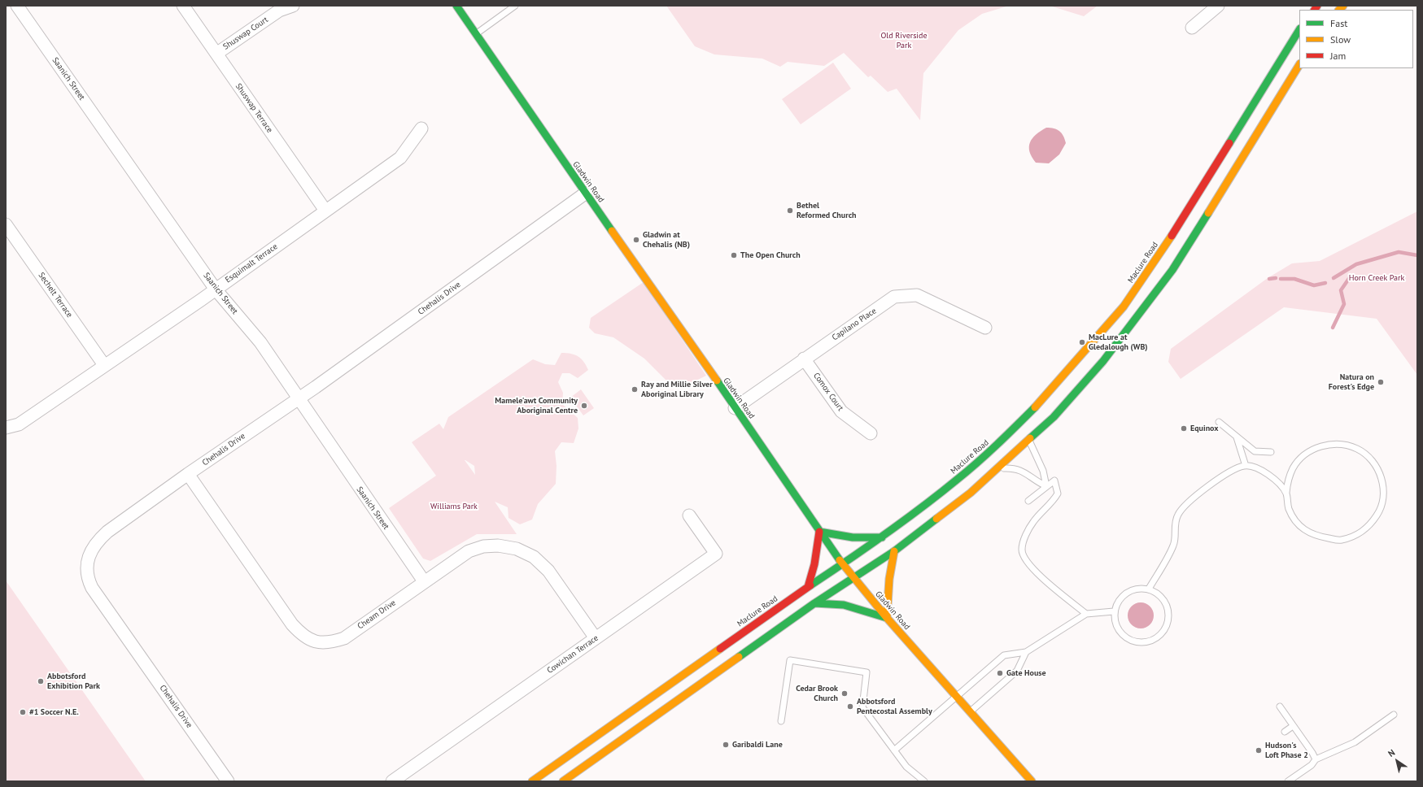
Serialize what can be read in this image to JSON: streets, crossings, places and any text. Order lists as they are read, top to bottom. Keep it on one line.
{"streets":{"main road":["Gladwin Road","Maclure Road"],"street":["Shuswap Court","Saanich Street","Shuswap Terrace","Esquimalt Terrace","Sechelt Terrace","Chehalis Drive","Capilano Place","Comox Court","Cheam Drive","Cowichan Terrace"]},"crossings":[["Shuswap Court","Shuswap Terrace"],["Saanich Street","Esquimalt Terrace"],["Saanich Street","Chehalis Drive"],["Saanich Street","Cheam Drive"],["Shuswap Terrace","Esquimalt Terrace"],["Gladwin Road","Maclure Road"],["Gladwin Road","Chehalis Drive"],["Gladwin Road","Capilano Place"],["Esquimalt Terrace","Sechelt Terrace"],["Chehalis Drive","Cheam Drive"],["Capilano Place","Comox Court"],["Cheam Drive","Cowichan Terrace"]],"parks":["Old Riverside Park","Horn Creek Park","Williams Park"],"places":["Bethel Reformed Church","Gladwin at Chehalis (NB)","The Open Church","MacLure at Gledalough (WB)","Natura on Forest's Edge","Ray and Millie Silver Aboriginal Library","Mamele'awt Community Aboriginal Centre","Equinox","Gate House","Abbotsford Exhibition Park","Cedar Brook Church","Abbotsford Pentecostal Assembly","#1 Soccer N.E.","Garibaldi Lane","Hudson's Loft Phase 2"],"legend":["Fast","Slow","Jam"],"north":"top left"}
